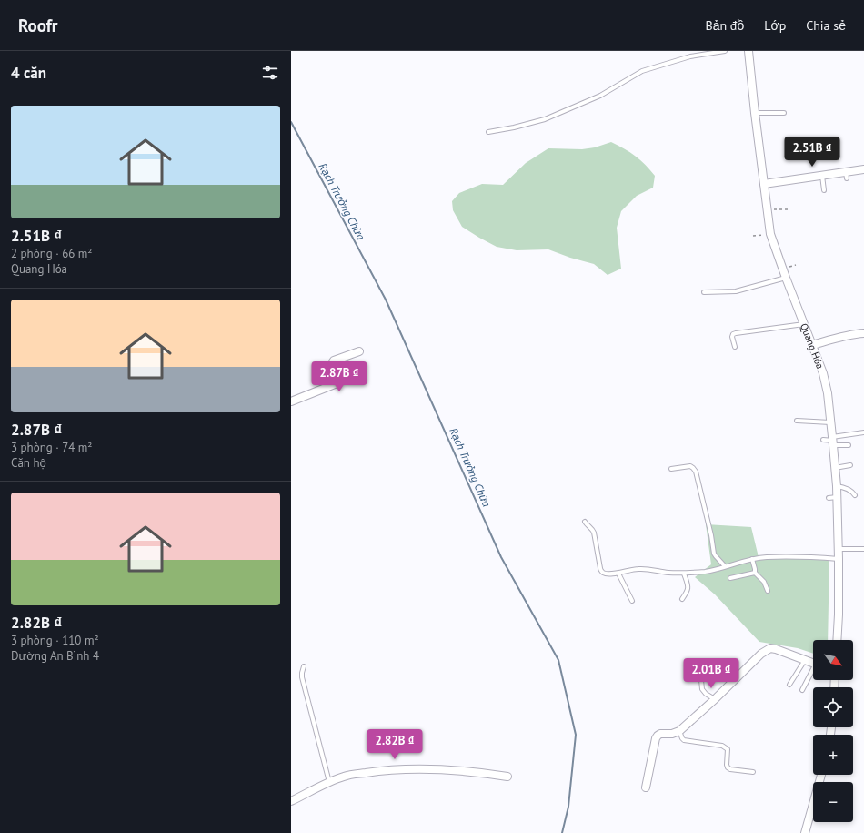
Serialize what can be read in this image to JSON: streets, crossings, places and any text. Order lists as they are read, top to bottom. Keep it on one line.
{"streets":{"street":["Quang Hóa"]},"water":["Rạch Trưởng Chừa"],"north":"bottom right","page":{"header":"Roofr","nav":["Bản đồ","Lớp","Chia sẻ"],"heading":"4 căn","list":[{"name":"2.51B ₫","note":"2 phòng · 66 m² · Quang Hóa"},{"name":"2.87B ₫","note":"3 phòng · 74 m² · Căn hộ"},{"name":"2.82B ₫","note":"3 phòng · 110 m² · Đường An Bình 4"}],"price":["2.51B ₫","2.87B ₫","2.01B ₫","2.82B ₫"],"map_buttons":["+","−"]}}
